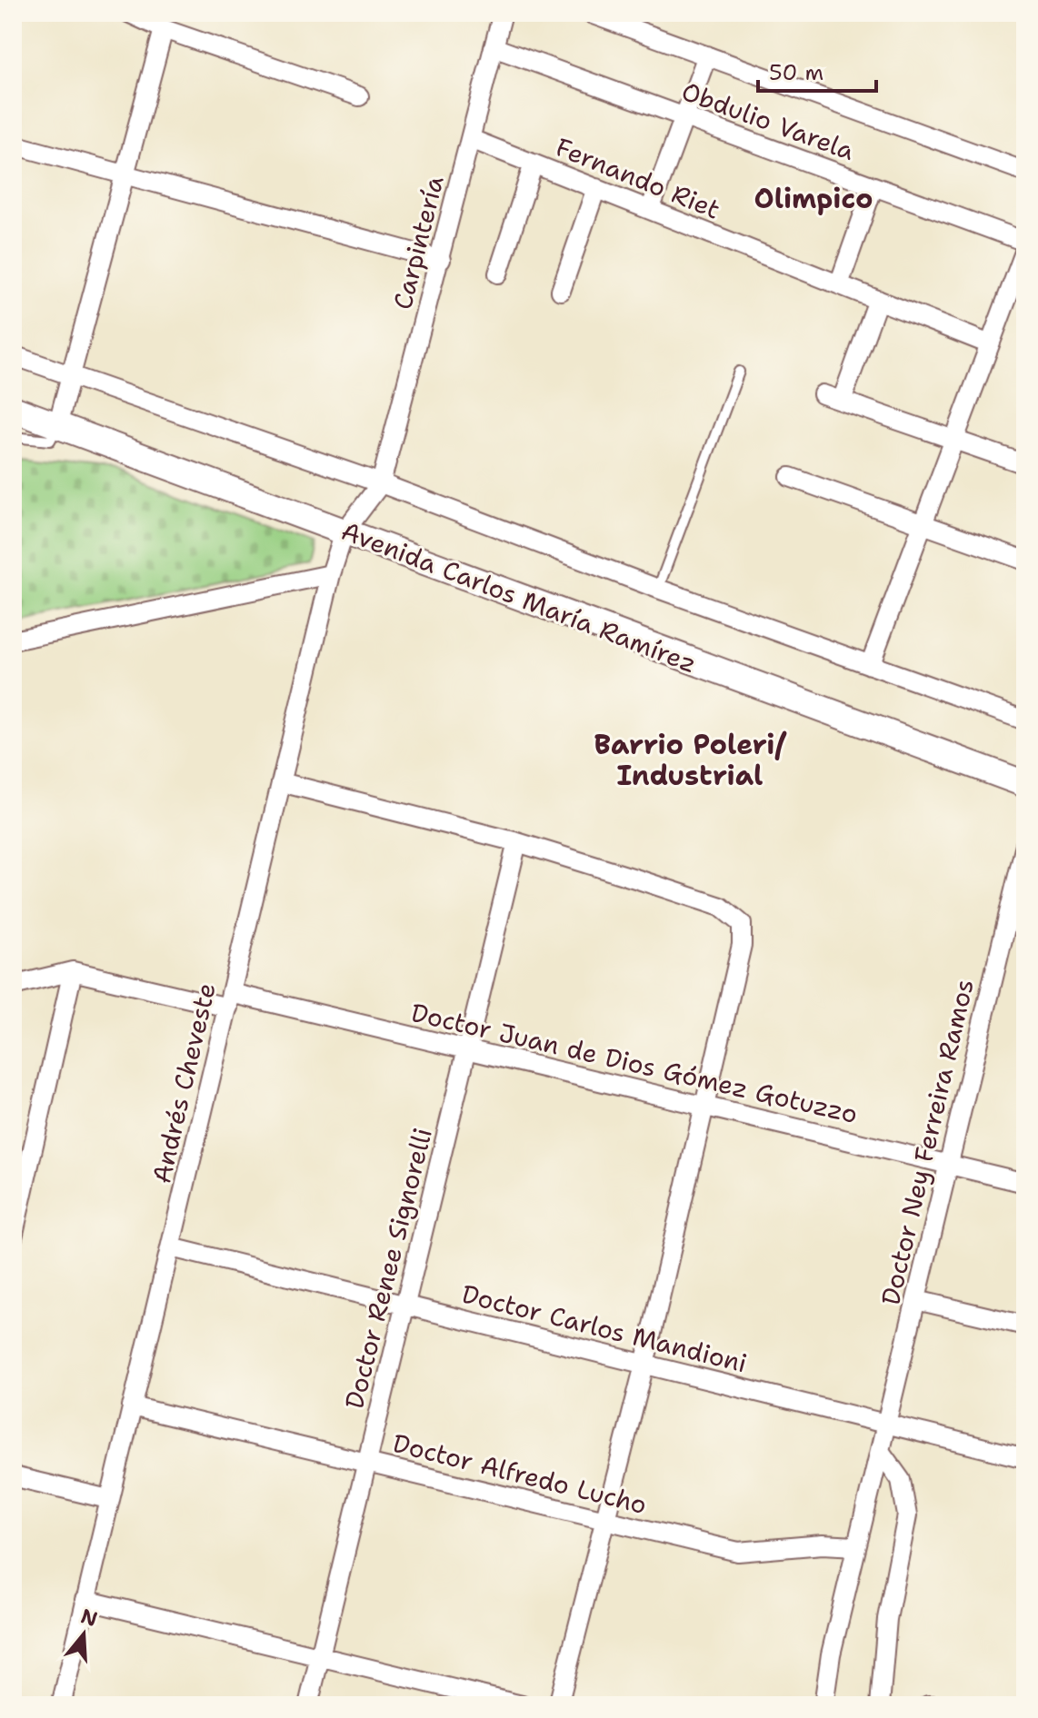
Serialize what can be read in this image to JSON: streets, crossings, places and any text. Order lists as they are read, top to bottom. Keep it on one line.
{"streets":{"street":["Obdulio Varela","Fernando Riet","Carpintería","Avenida Carlos María Ramírez","Doctor Juan de Dios Gómez Gotuzzo","Andrés Cheveste","Doctor Ney Ferreira Ramos","Doctor Renee Signorelli","Doctor Carlos Mandioni","Doctor Alfredo Lucho"]},"crossings":[["Obdulio Varela","Carpintería"],["Fernando Riet","Carpintería"],["Carpintería","Andrés Cheveste"],["Avenida Carlos María Ramírez","Andrés Cheveste"],["Doctor Juan de Dios Gómez Gotuzzo","Andrés Cheveste"],["Doctor Juan de Dios Gómez Gotuzzo","Doctor Ney Ferreira Ramos"],["Doctor Juan de Dios Gómez Gotuzzo","Doctor Renee Signorelli"],["Andrés Cheveste","Doctor Carlos Mandioni"],["Andrés Cheveste","Doctor Alfredo Lucho"],["Doctor Ney Ferreira Ramos","Doctor Carlos Mandioni"],["Doctor Ney Ferreira Ramos","Doctor Alfredo Lucho"],["Doctor Renee Signorelli","Doctor Carlos Mandioni"],["Doctor Renee Signorelli","Doctor Alfredo Lucho"]],"districts":["Olimpico","Barrio Poleri/ Industrial"],"scale_bar":"50 m","north":"top"}
